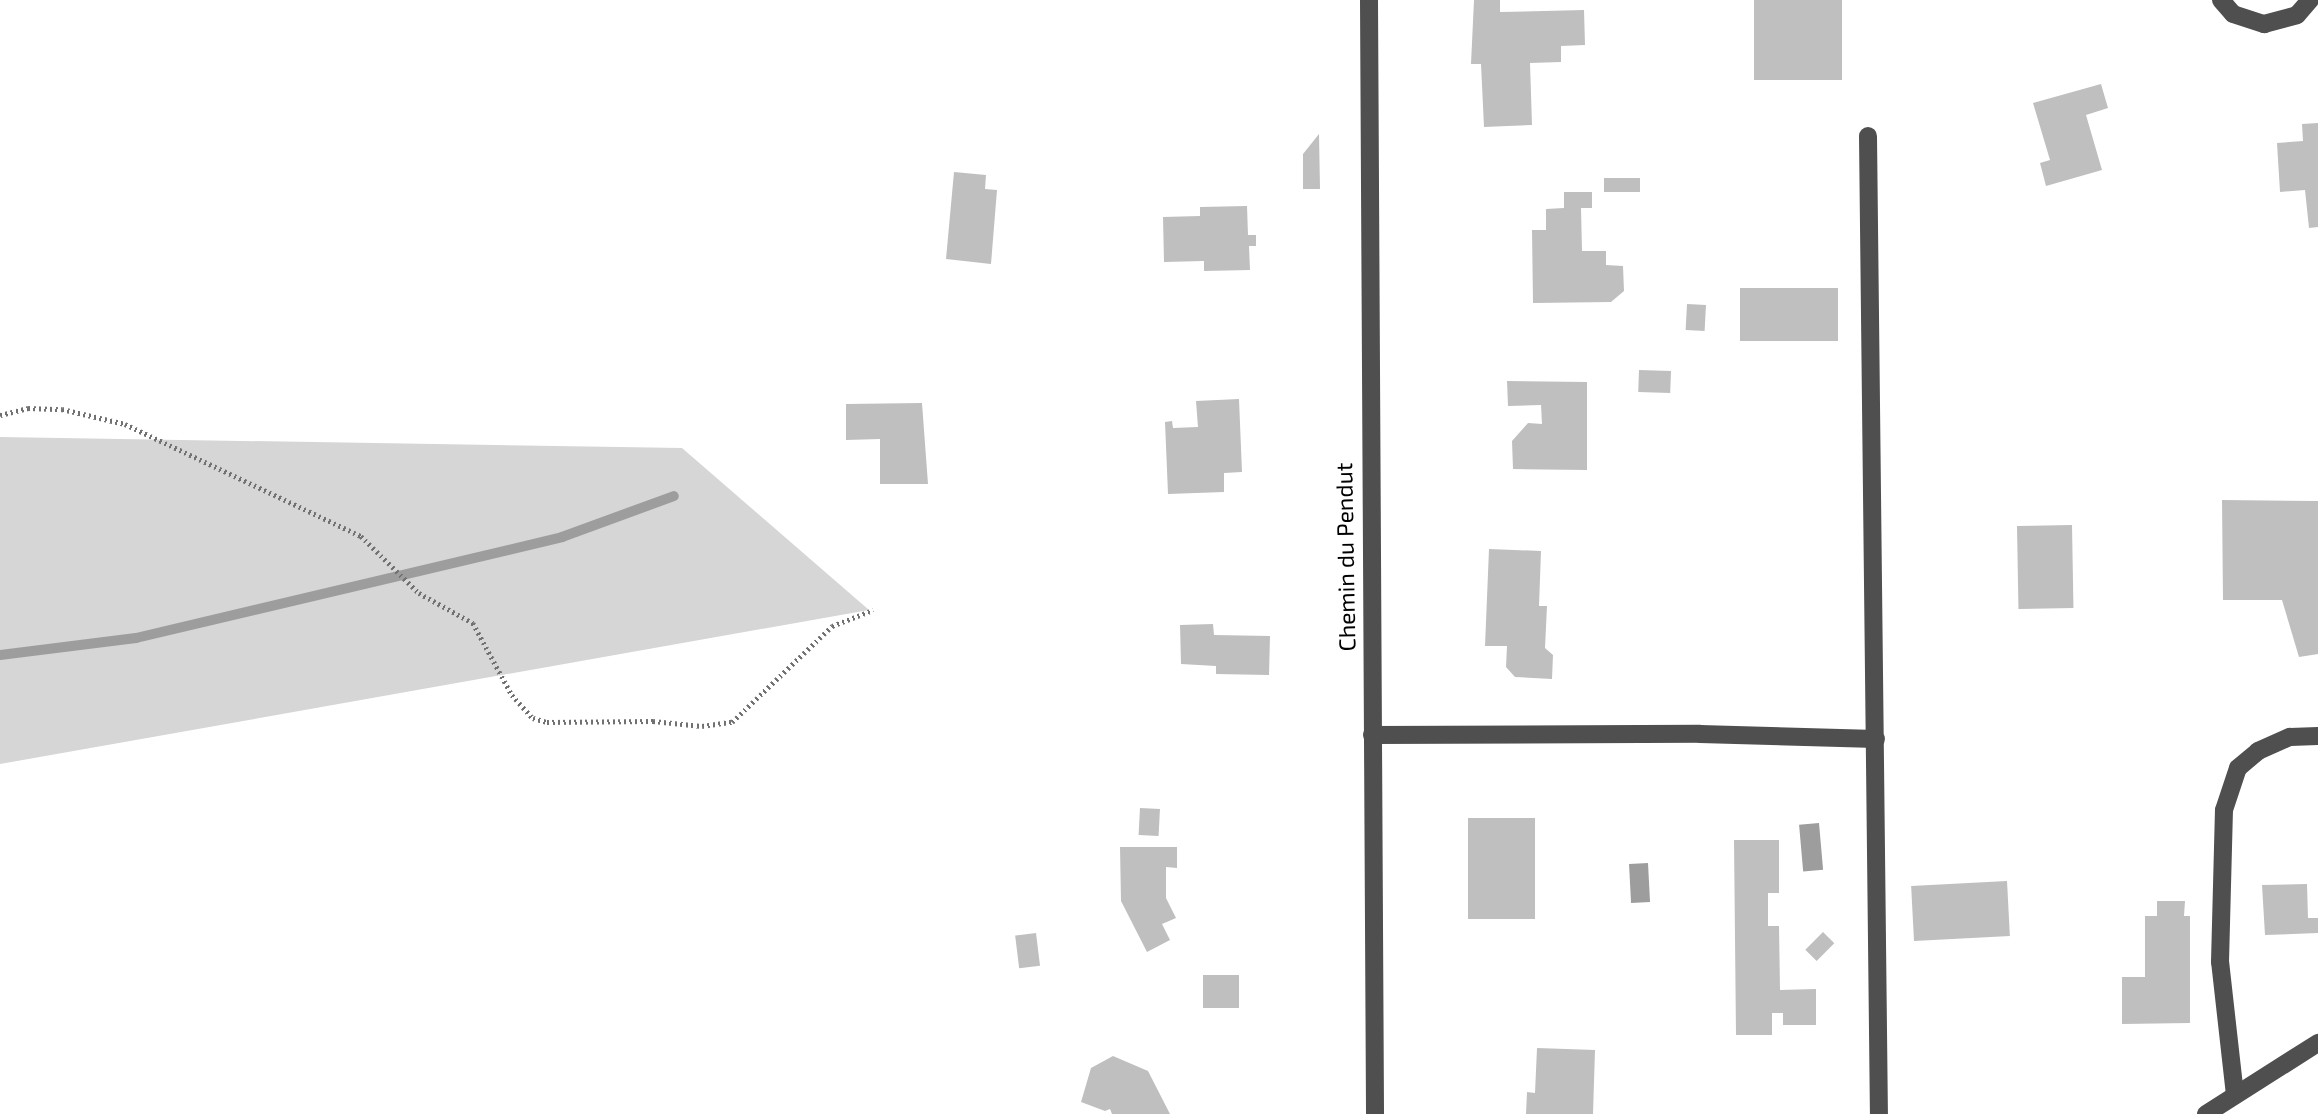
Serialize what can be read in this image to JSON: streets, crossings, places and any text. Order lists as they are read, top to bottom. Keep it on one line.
{"streets":{"street":["Chemin du Pendut"]}}
